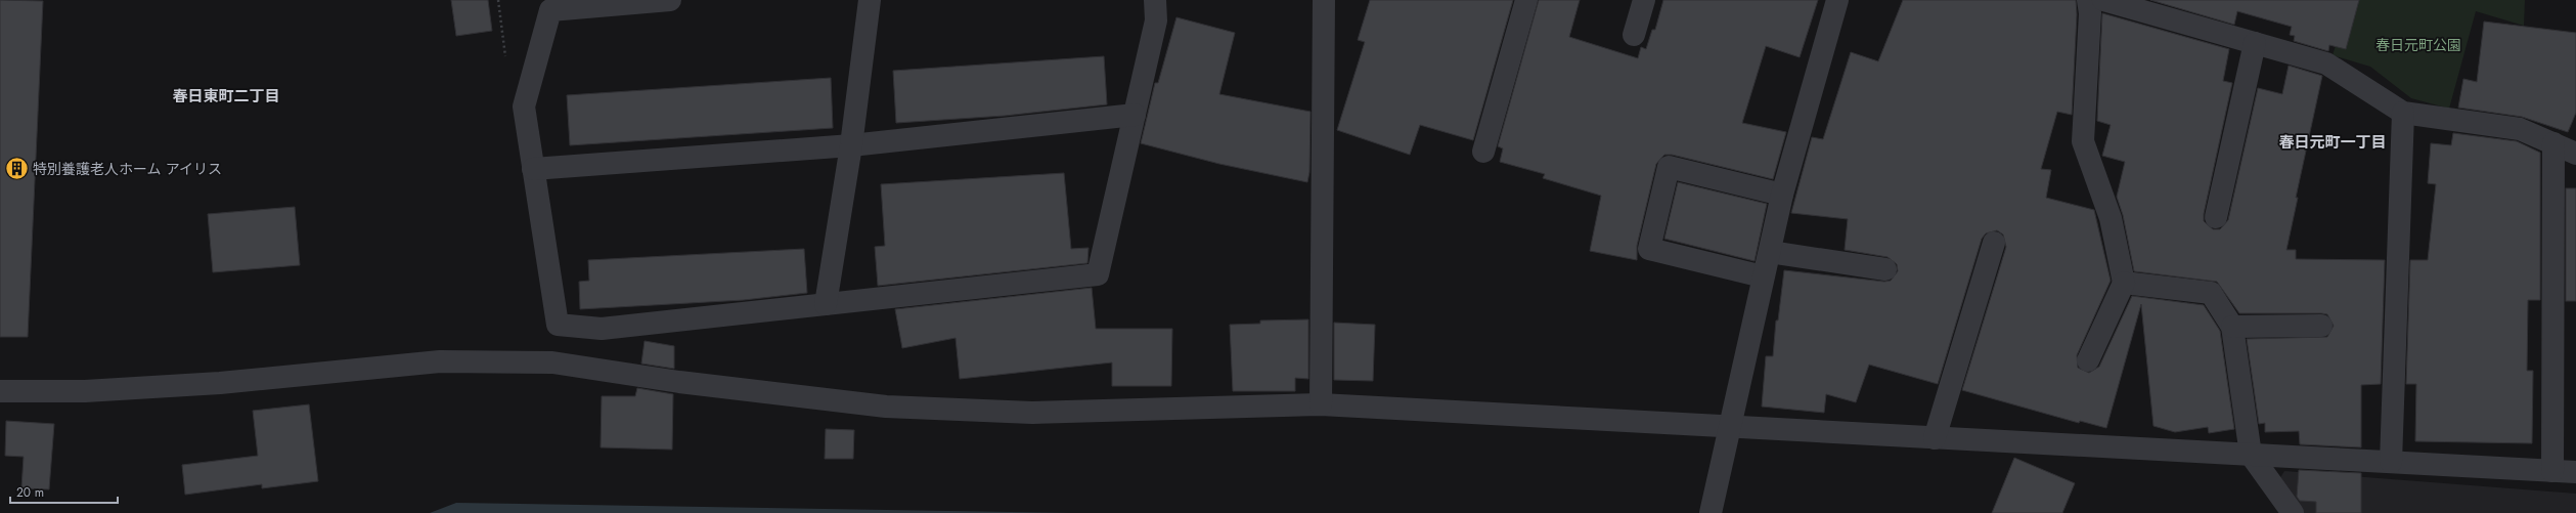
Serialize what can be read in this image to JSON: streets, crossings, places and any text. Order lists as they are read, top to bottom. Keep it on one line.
{"districts":["春日東町二丁目","春日元町一丁目"],"parks":["春日元町公園"],"places":{"building":["特別養護老人ホーム アイリス"]},"scale_bar":"20 m"}
